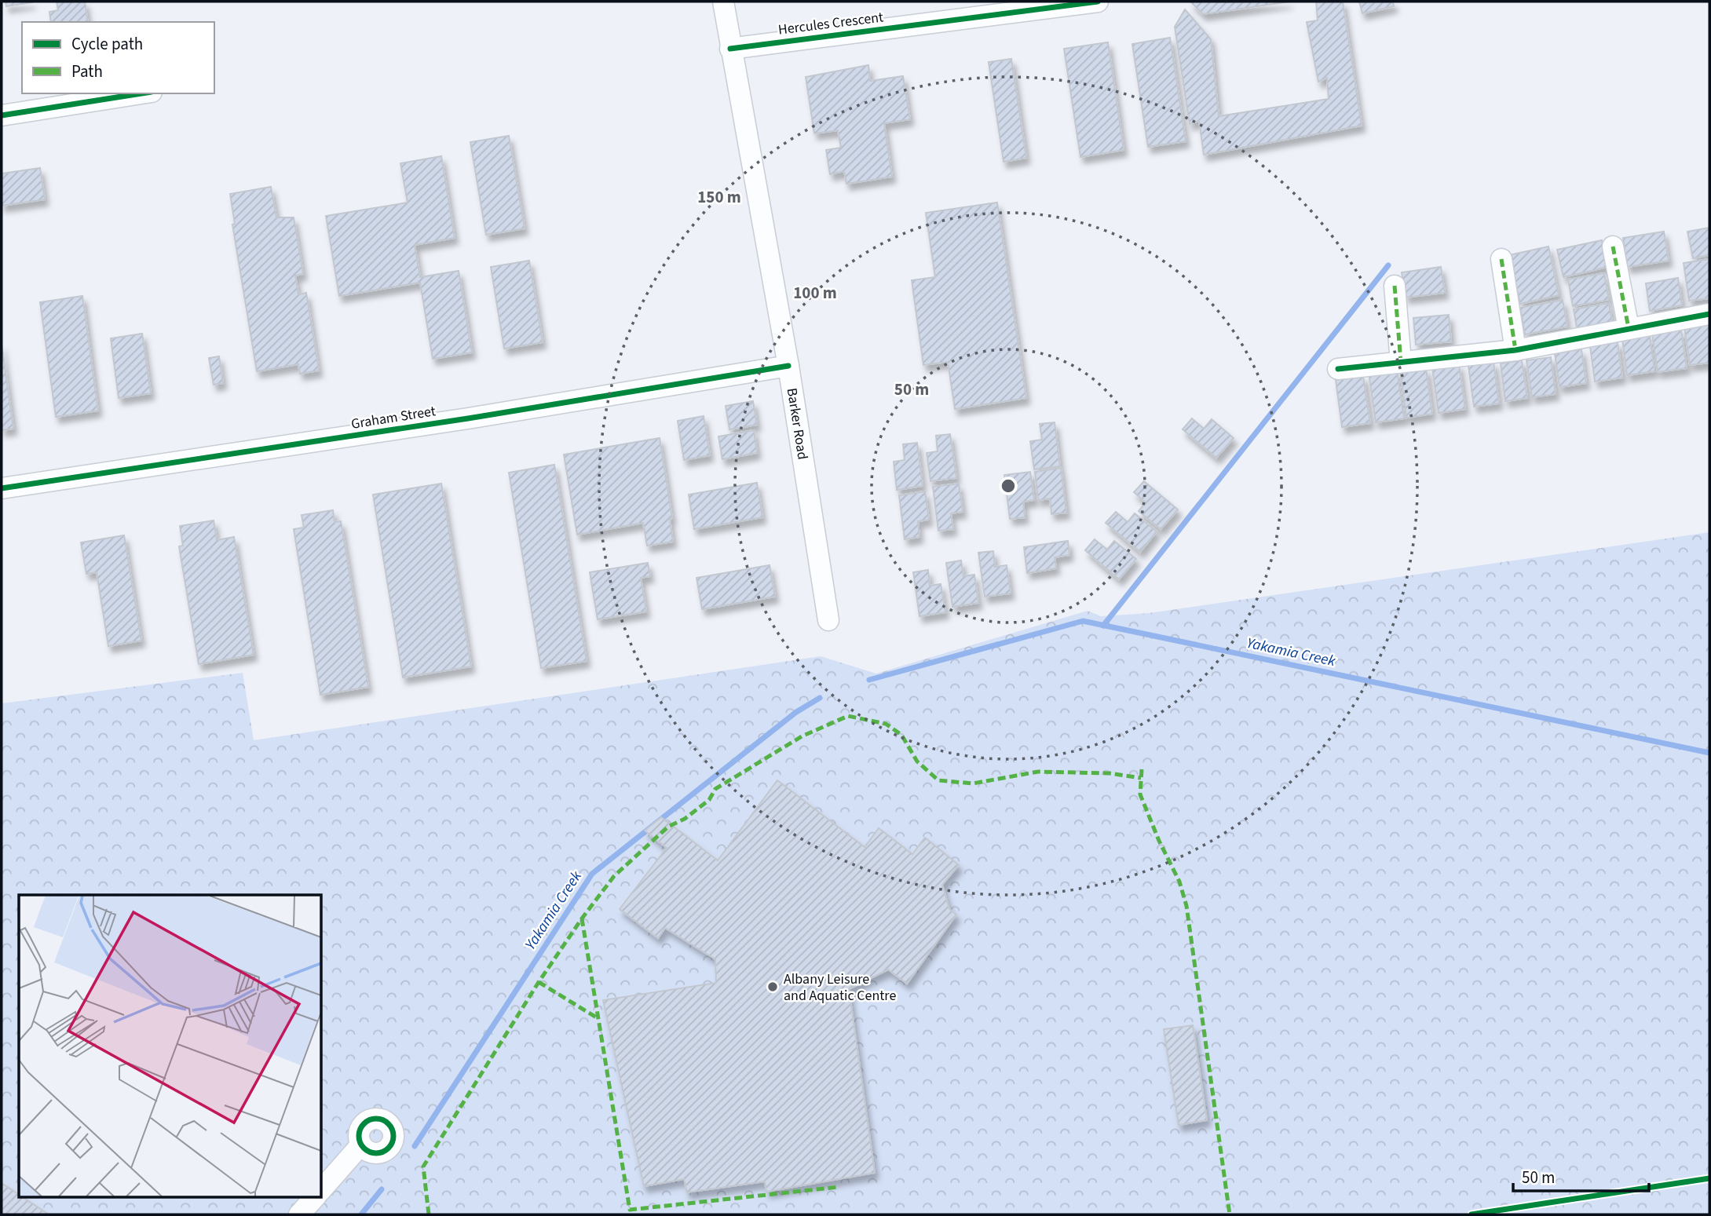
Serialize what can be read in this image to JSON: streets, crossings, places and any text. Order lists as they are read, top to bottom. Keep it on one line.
{"streets":{"street":["Hercules Crescent","Graham Street","Barker Road"]},"crossings":[["Hercules Crescent","Barker Road"],["Graham Street","Barker Road"]],"water":["Yakamia Creek"],"places":["Albany Leisure and Aquatic Centre"],"legend":["Cycle path","Path"],"scale_bar":"50 m","rings":["150 m","100 m","50 m"]}
